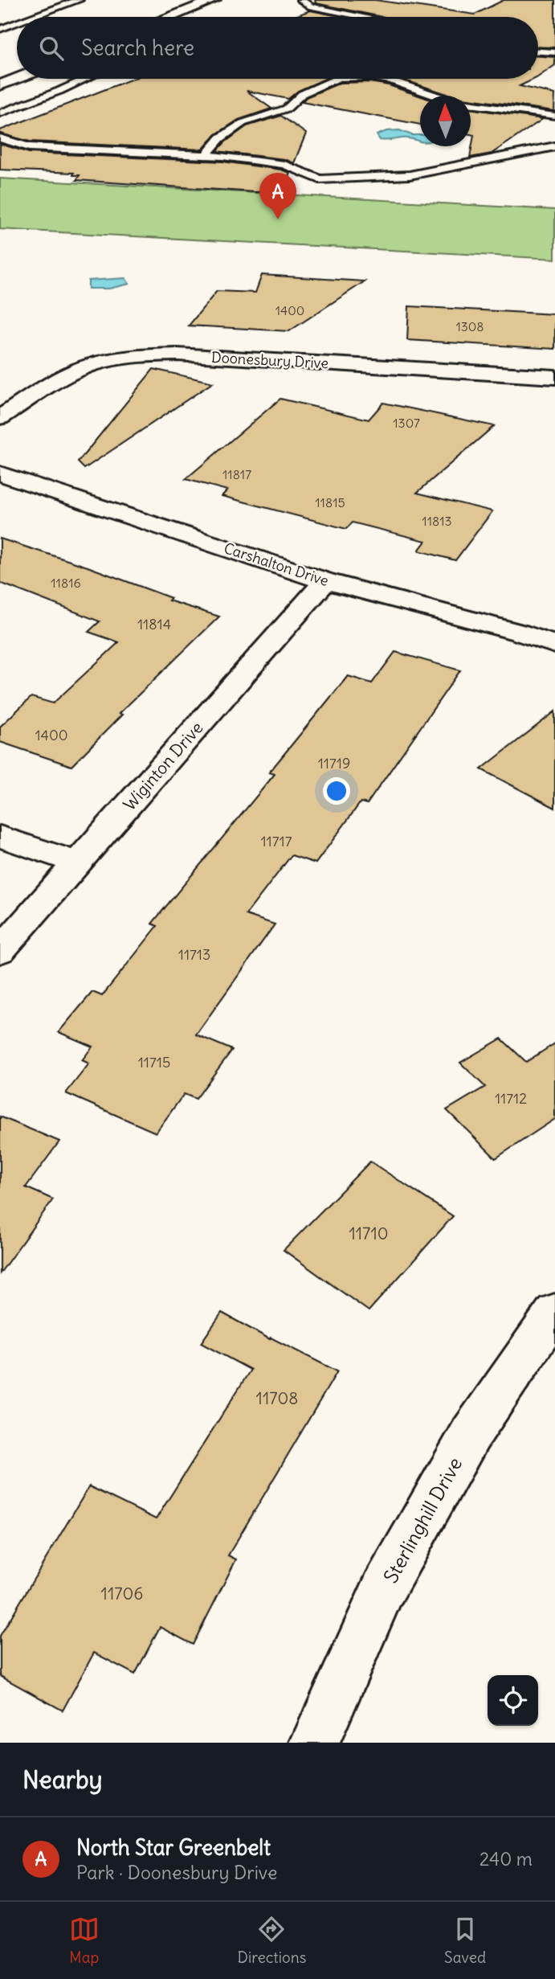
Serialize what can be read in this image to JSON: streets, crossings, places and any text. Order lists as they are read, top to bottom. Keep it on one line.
{"streets":{"street":["Doonesbury Drive","Carshalton Drive","Wiginton Drive","Sterlinghill Drive"]},"crossings":[["Carshalton Drive","Wiginton Drive"]],"house_numbers":["1400","1308","1307","11817","11815","11813","11816","11814","1400","11719","11717","11713","11715","11712","11710","11708","11706"],"north":"top","page":{"search":"Search here","pins":"A","heading":"Nearby","list":[{"mark":"A","name":"North Star Greenbelt","note":"Park · Doonesbury Drive","value":"240 m"}],"nav":["Map","Directions","Saved"]}}
